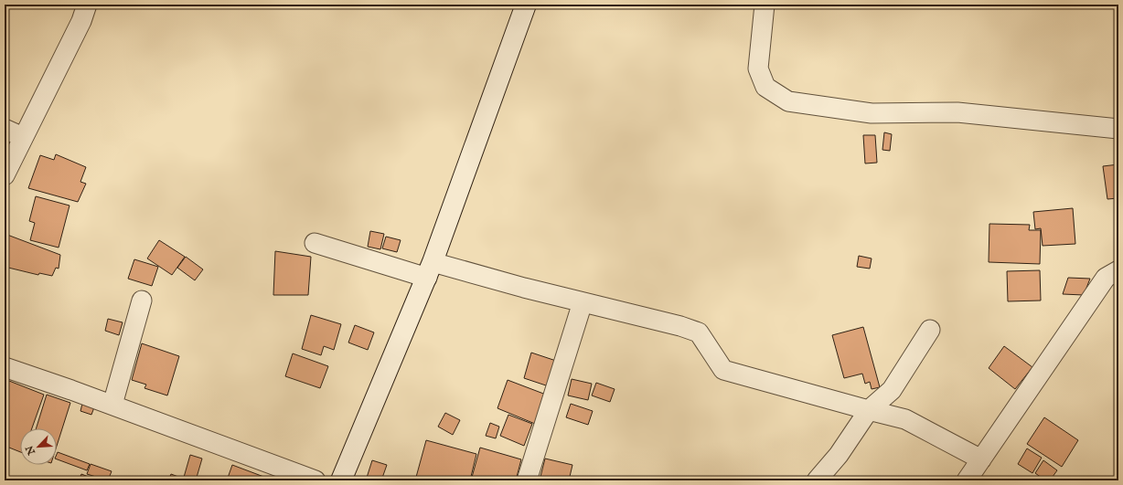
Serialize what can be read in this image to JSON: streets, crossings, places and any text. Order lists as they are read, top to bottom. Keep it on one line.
{"north":"bottom left"}
